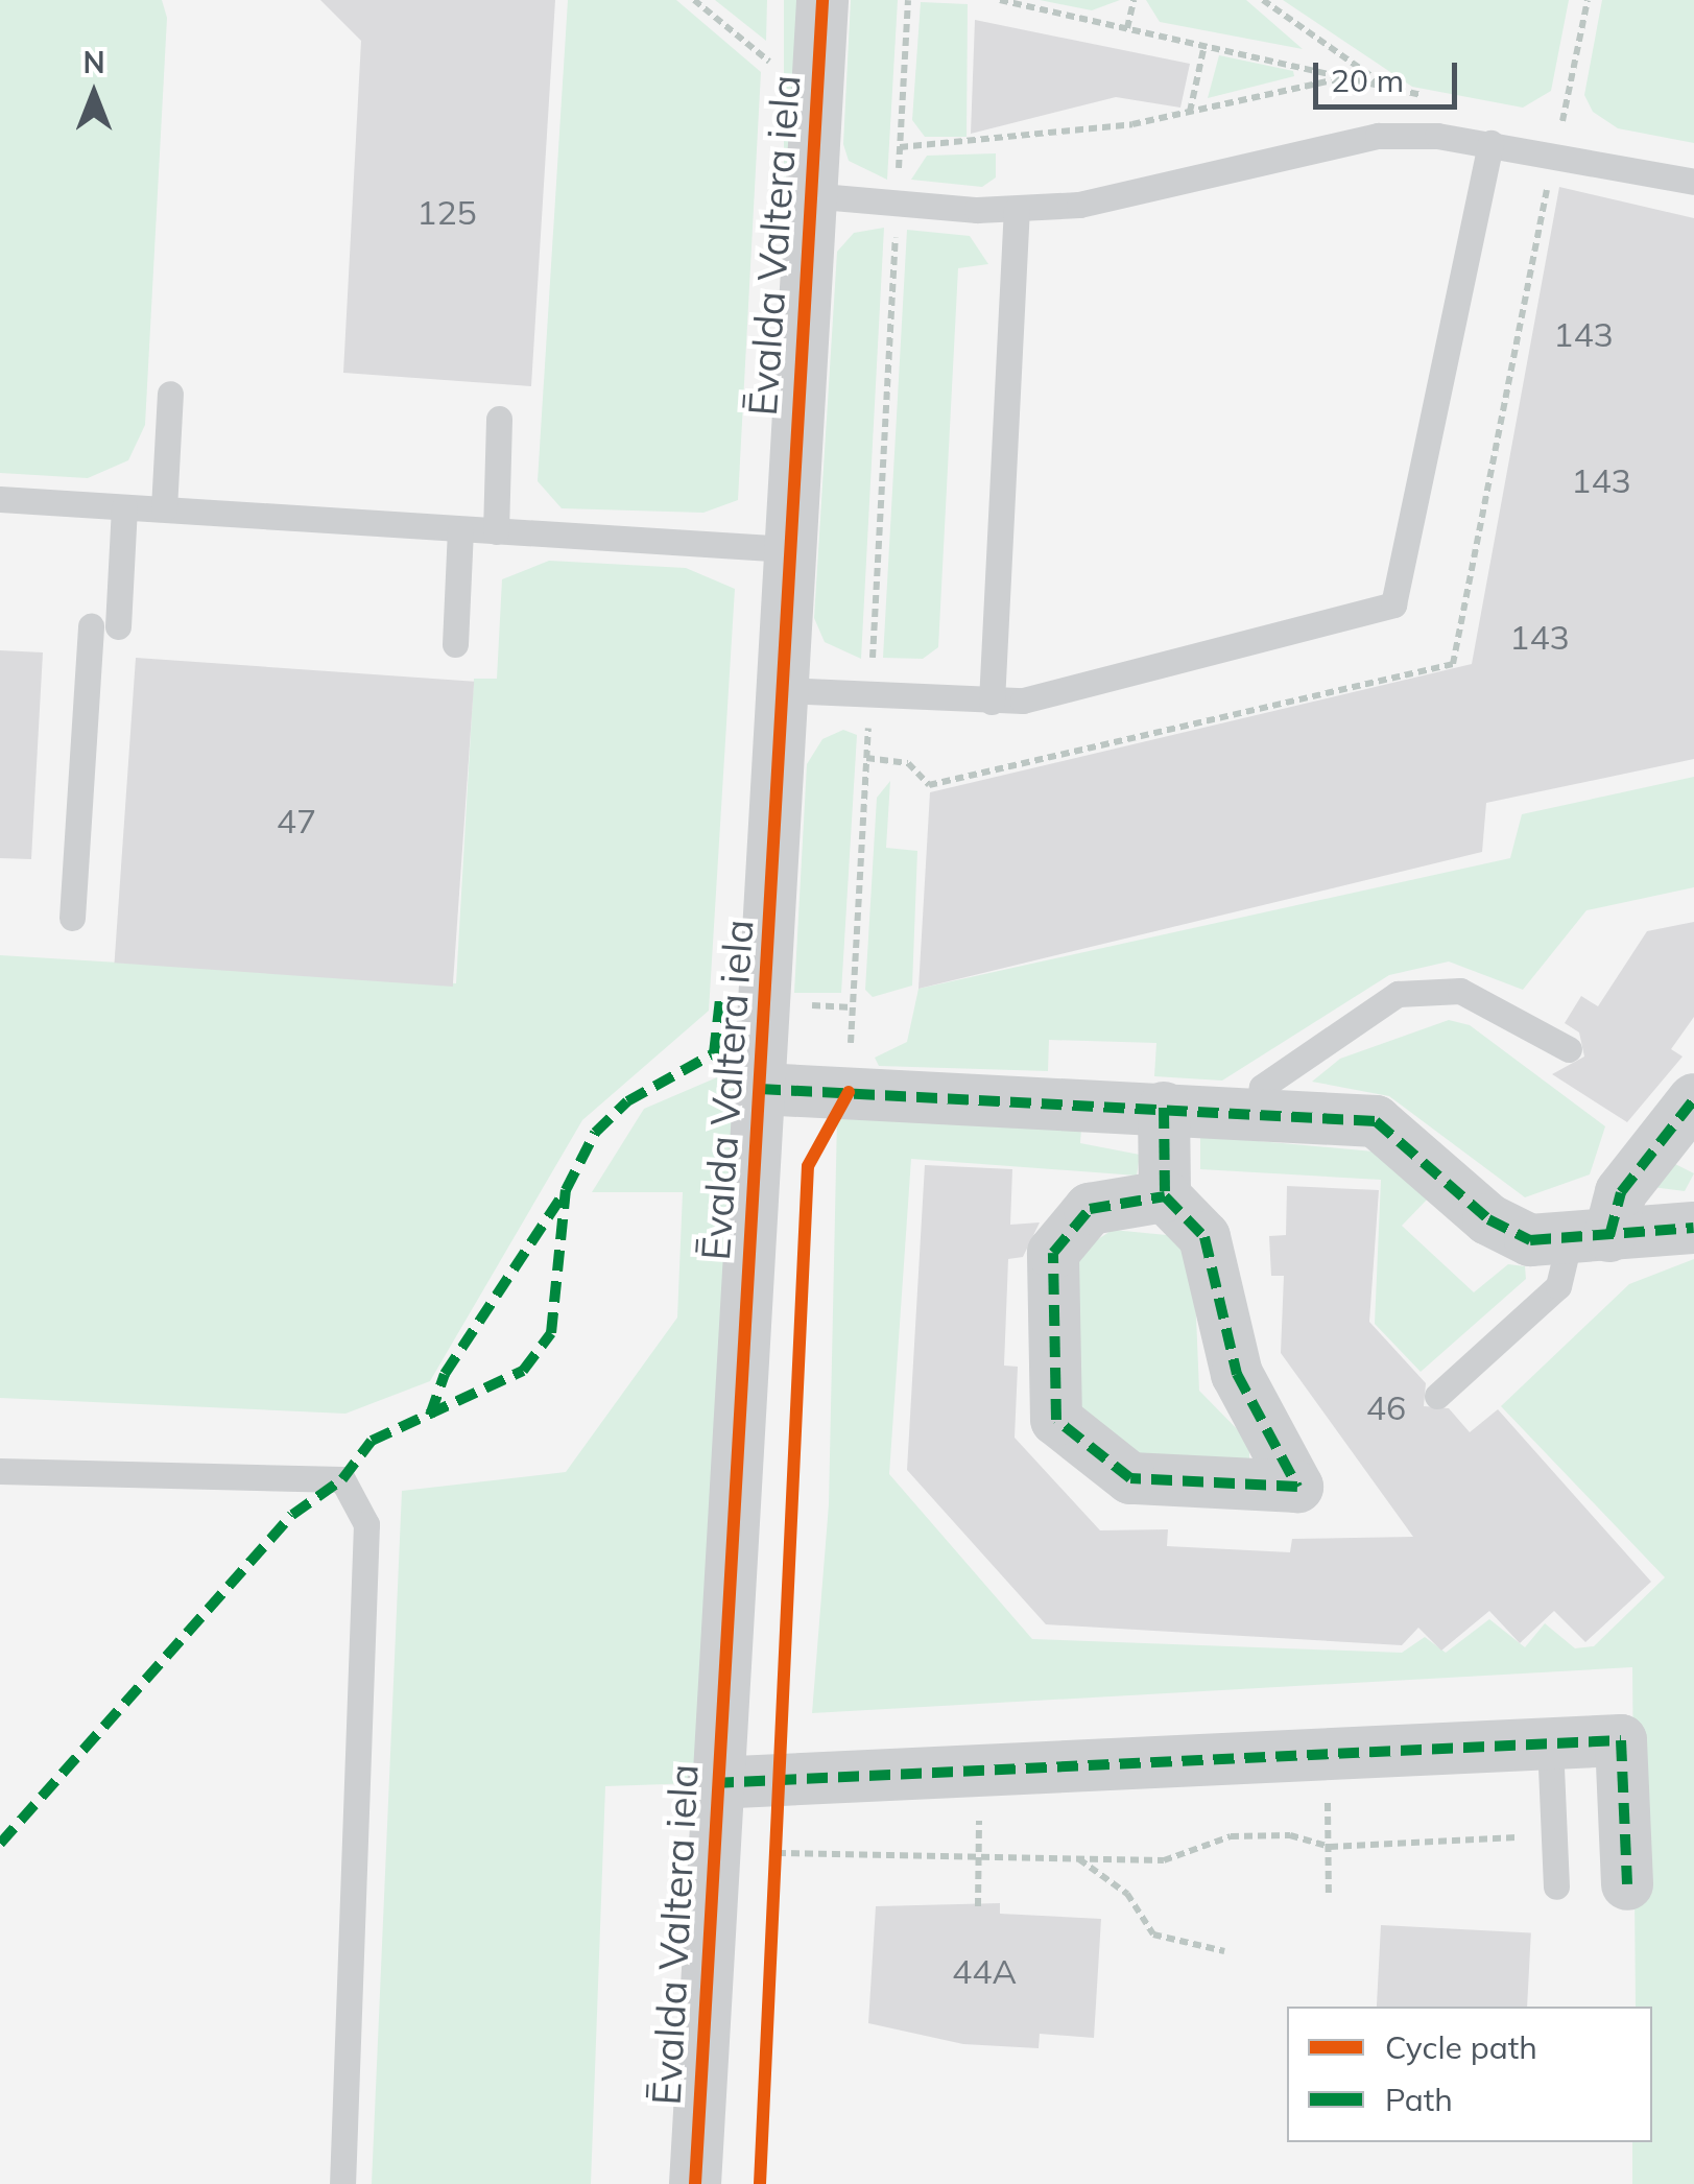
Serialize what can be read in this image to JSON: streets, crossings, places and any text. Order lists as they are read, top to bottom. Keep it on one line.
{"streets":{"street":["Ēvalda Valtera iela"]},"house_numbers":["125","143","143","143","47","46","44A"],"legend":["Cycle path","Path"],"scale_bar":"20 m","north":"top"}
